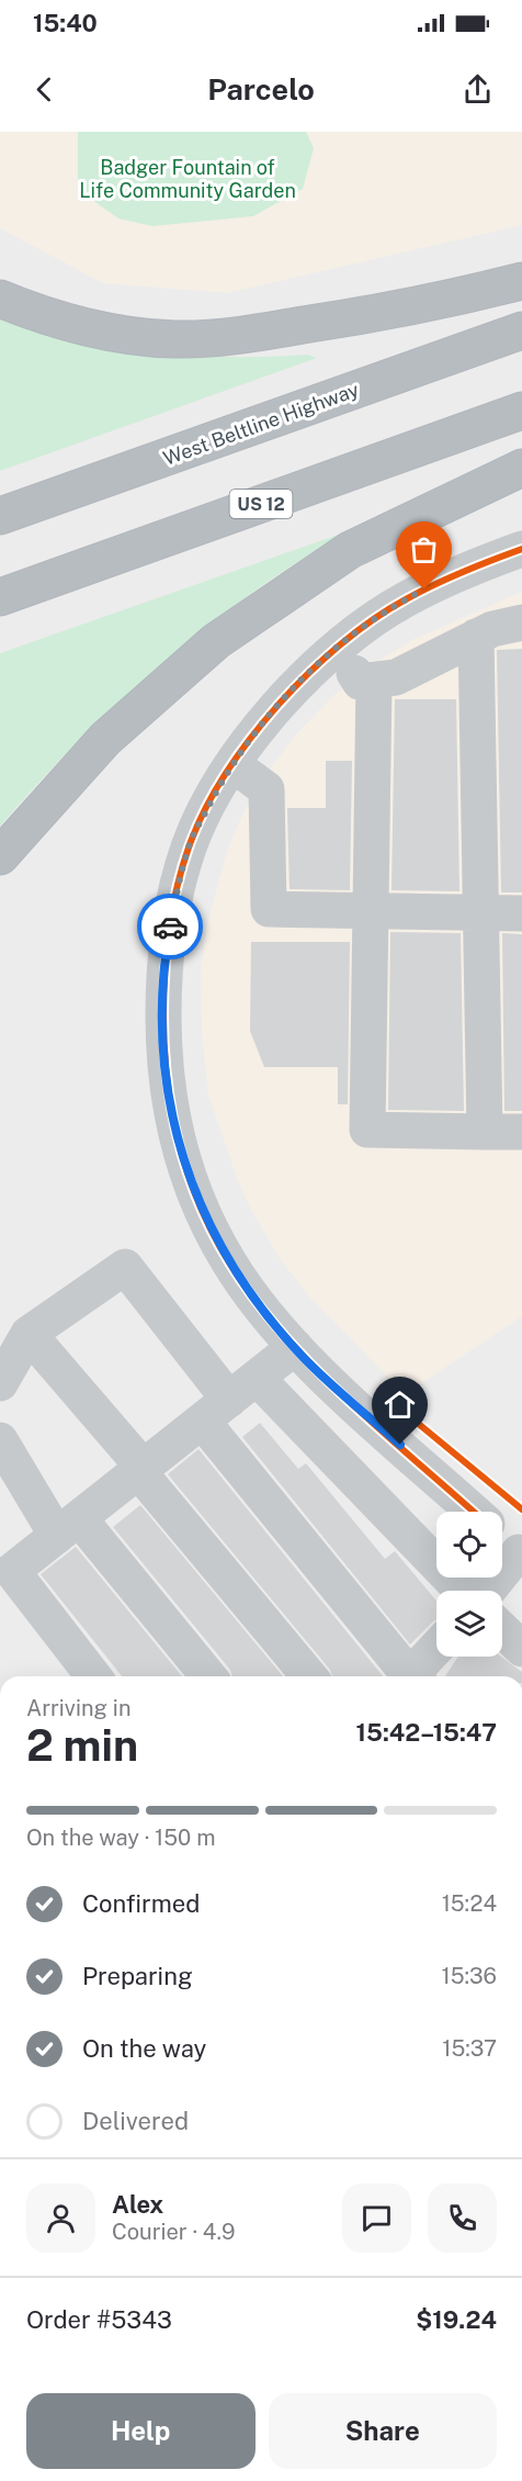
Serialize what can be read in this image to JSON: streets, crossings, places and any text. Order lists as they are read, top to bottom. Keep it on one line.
{"streets":{"highway":["West Beltline Highway","US 12"]},"parks":["Badger Fountain of Life Community Garden"],"page":{"status":"15:40","header":"Parcelo","heading":["2 min","Arriving in","15:42–15:47"],"panel":["Alex","Courier · 4.9","Order #5343","$19.24"],"bar":"On the way · 150 m","list":[["Confirmed","15:24"],["Preparing","15:36"],["On the way","15:37"],"Delivered"],"buttons":["Help","Share"]}}
